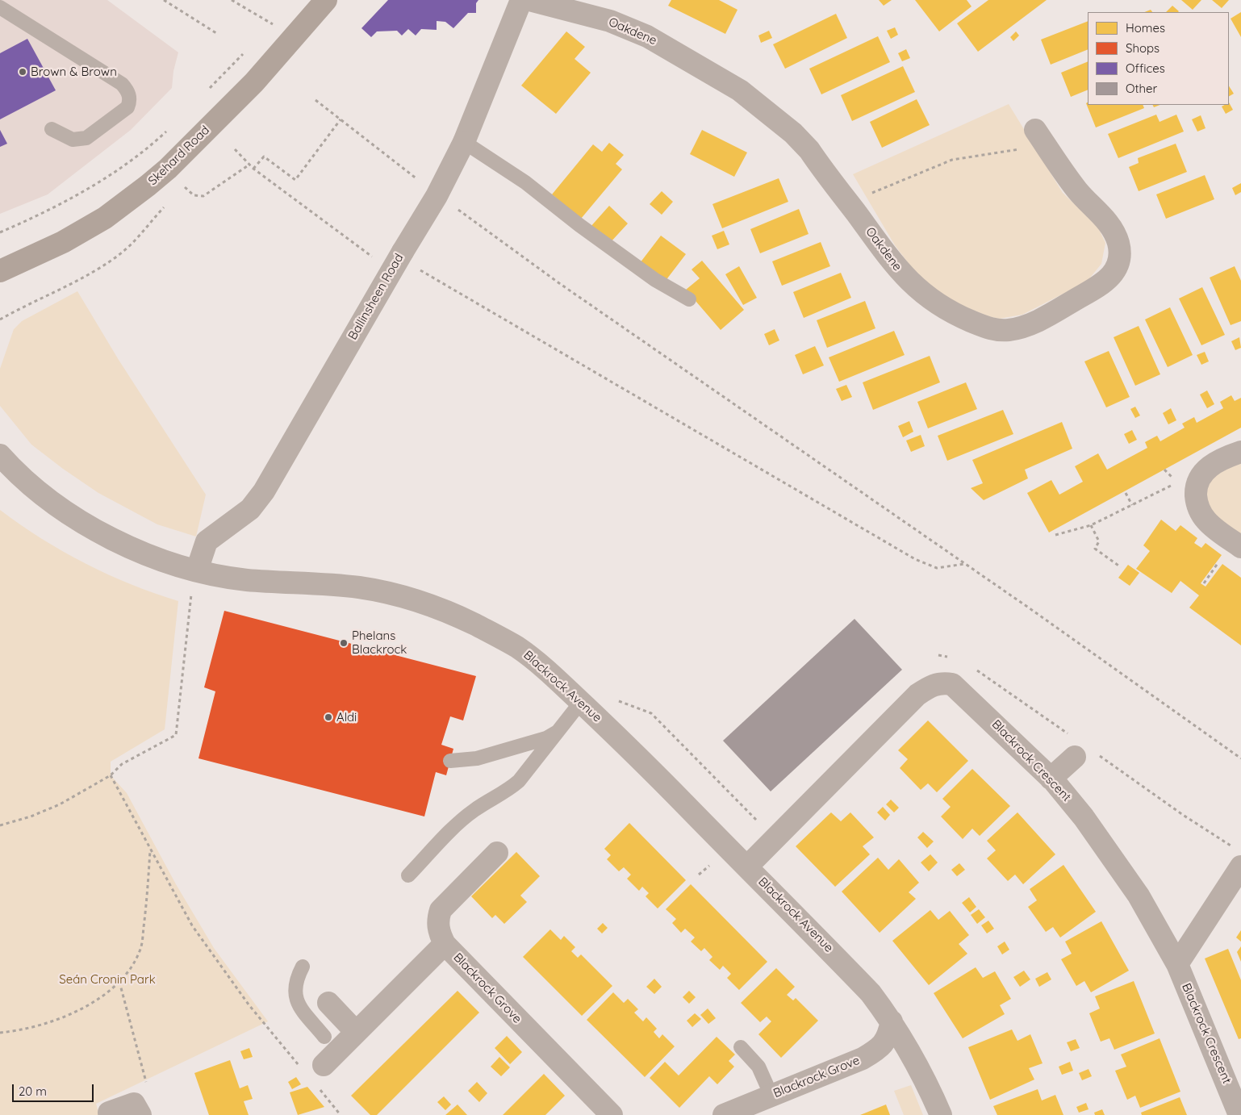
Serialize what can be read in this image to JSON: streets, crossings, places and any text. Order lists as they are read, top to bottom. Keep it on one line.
{"streets":{"main road":["Skehard Road"],"street":["Oakdene","Ballinsheen Road","Blackrock Avenue","Blackrock Crescent","Blackrock Grove"]},"crossings":[["Ballinsheen Road","Blackrock Avenue"],["Blackrock Avenue","Blackrock Crescent"],["Blackrock Avenue","Blackrock Grove"]],"parks":["Seán Cronin Park"],"places":["Brown & Brown","Phelans Blackrock","Aldi"],"legend":["Homes","Shops","Offices","Other"],"scale_bar":"20 m"}
